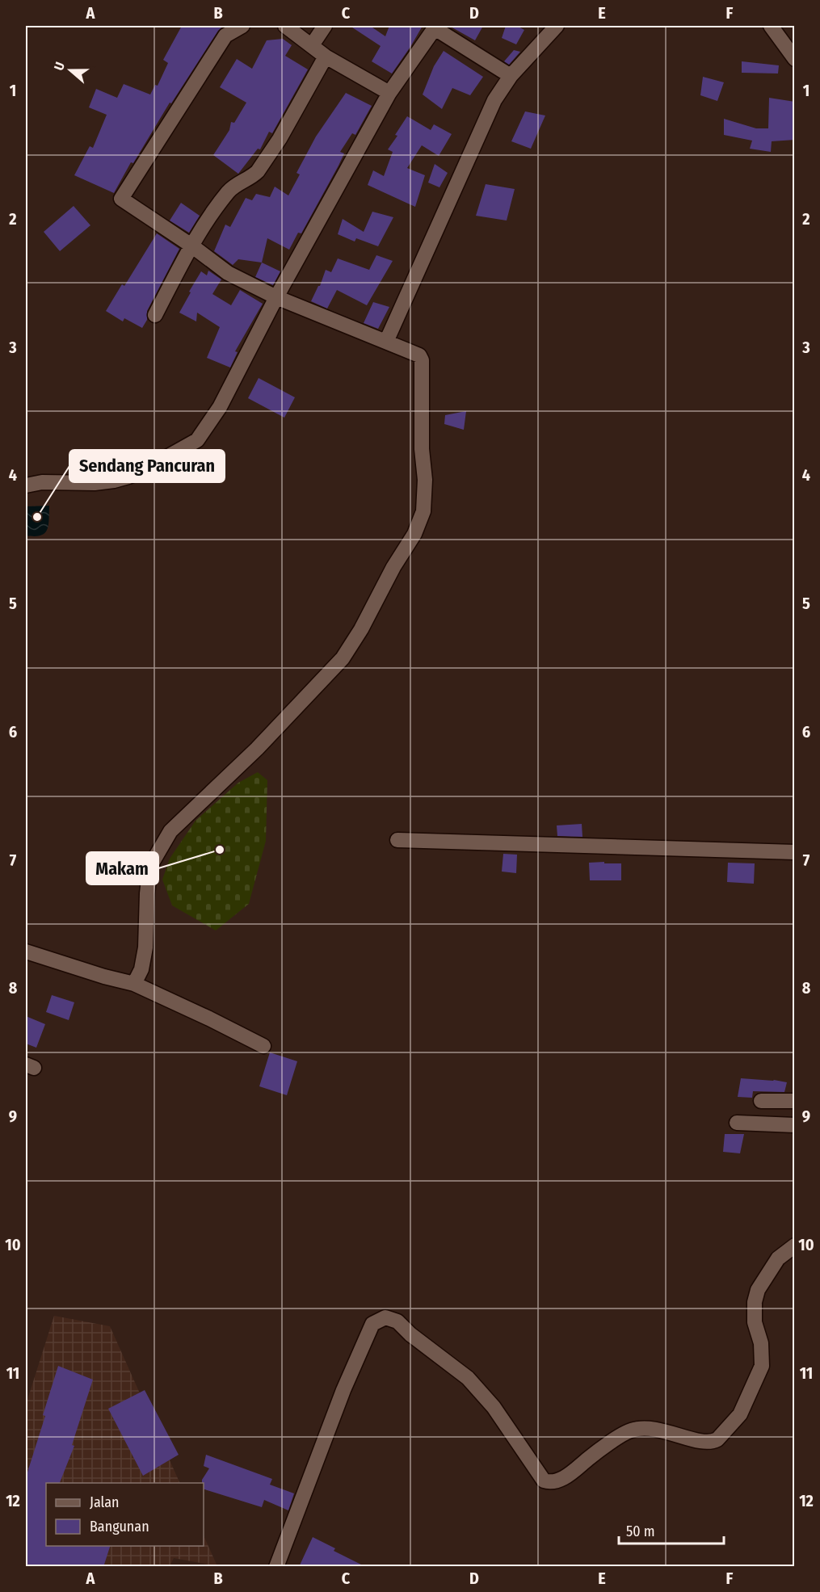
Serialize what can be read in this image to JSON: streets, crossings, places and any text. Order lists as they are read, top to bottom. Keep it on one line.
{"places":["Sendang Pancuran","Makam"],"legend":["Jalan","Bangunan"],"scale_bar":"50 m","north":"left","grid":{"columns":["A","B","C","D","E","F"],"rows":["1","2","3","4","5","6","7","8","9","10","11","12"]}}
